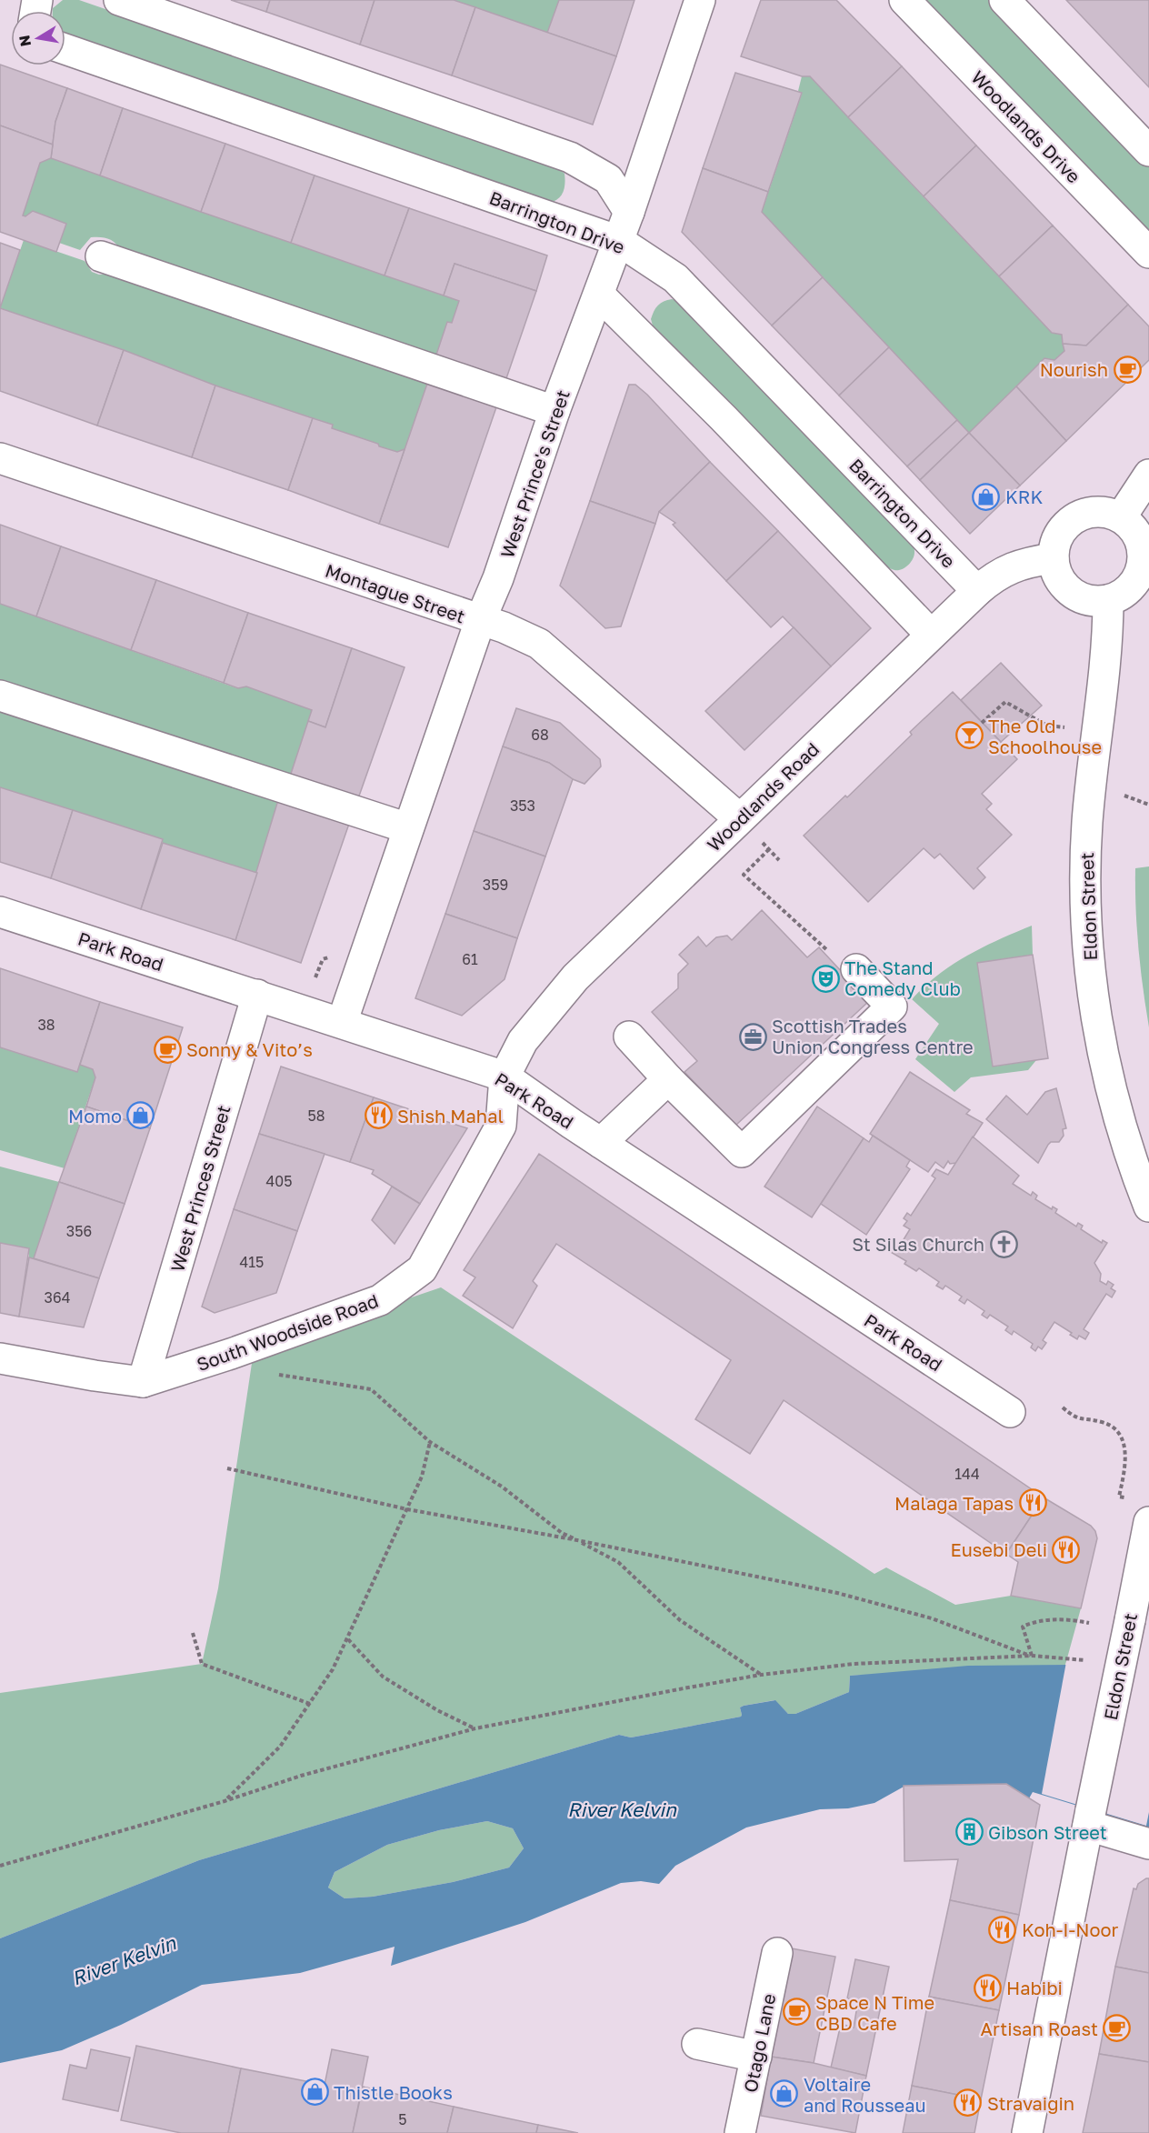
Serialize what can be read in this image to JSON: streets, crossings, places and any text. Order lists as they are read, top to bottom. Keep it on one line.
{"streets":{"street":["Woodlands Drive","Barrington Drive","West Prince's Street","Montague Street","Woodlands Road","Eldon Street","Park Road","West Princes Street","South Woodside Road","Otago Lane"]},"crossings":[["Barrington Drive","West Prince's Street"],["Barrington Drive","Woodlands Road"],["West Prince's Street","Montague Street"],["West Prince's Street","Park Road"],["Montague Street","Woodlands Road"],["Woodlands Road","Eldon Street"],["Woodlands Road","Park Road"],["Woodlands Road","South Woodside Road"],["Park Road","West Princes Street"],["Park Road","South Woodside Road"],["West Princes Street","South Woodside Road"]],"water":["River Kelvin"],"places":{"cafe":["Nourish","Sonny & Vito’s","Space N Time CBD Cafe","Artisan Roast"],"shop":["KRK","Momo","Thistle Books","Voltaire and Rousseau"],"bar":["The Old Schoolhouse"],"theatre":["The Stand Comedy Club"],"office":["Scottish Trades Union Congress Centre"],"restaurant":["Shish Mahal","Malaga Tapas","Eusebi Deli","Koh-I-Noor","Habibi","Stravaigin"],"church":["St Silas Church"],"building":["Gibson Street"]},"house_numbers":["68","353","359","61","38","58","405","356","415","364","144","5"],"north":"left"}
